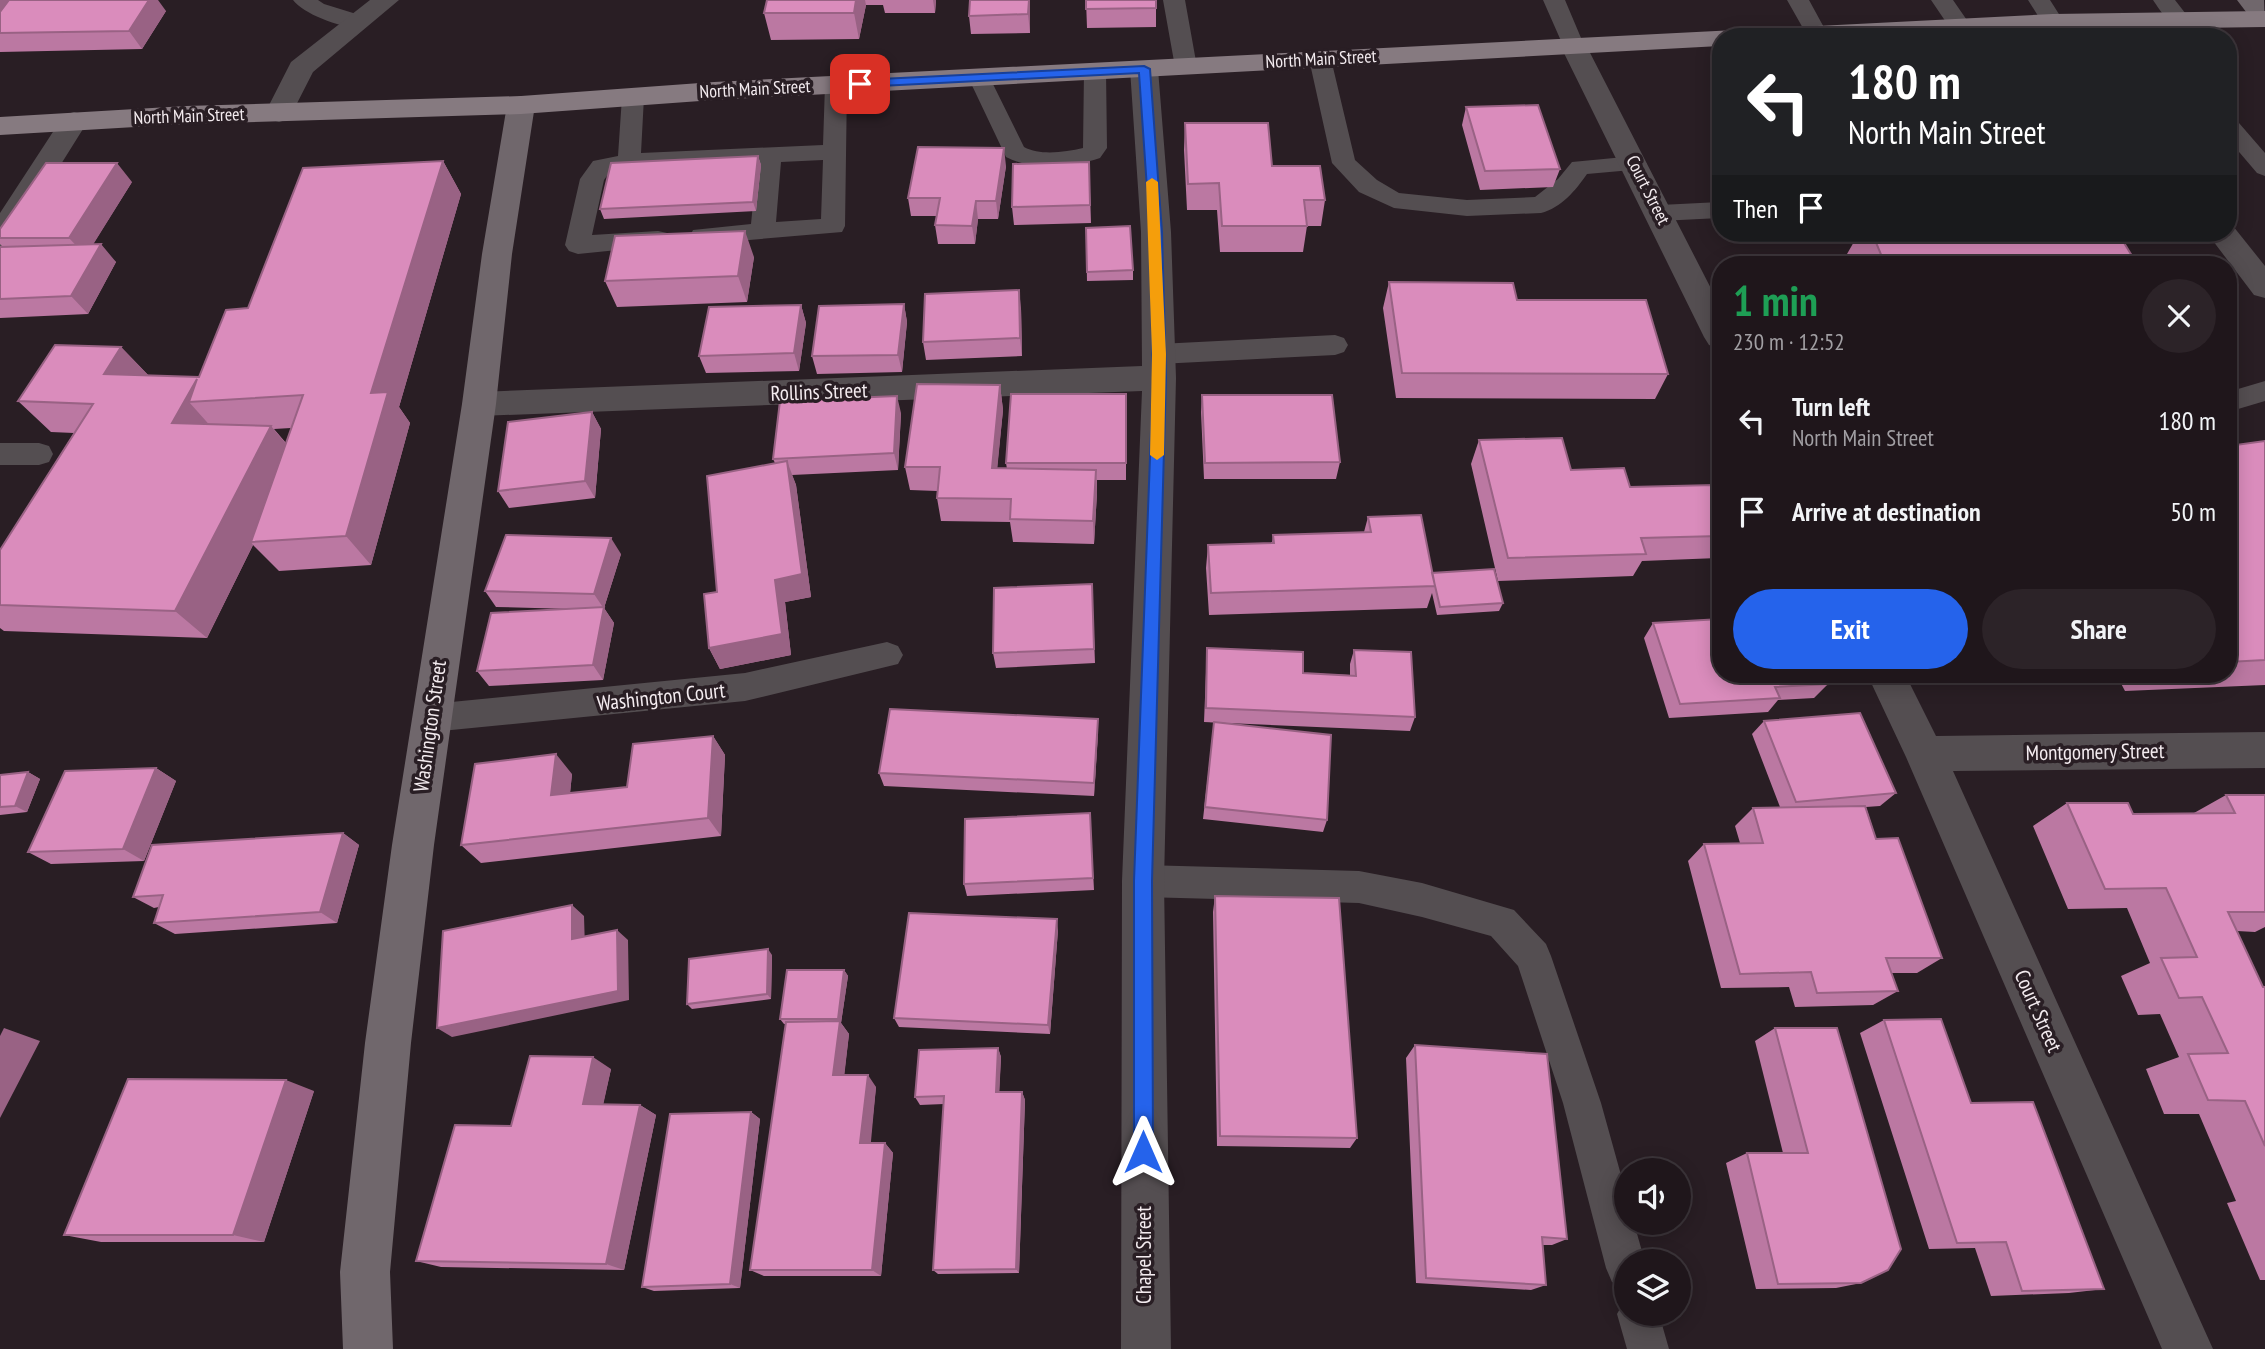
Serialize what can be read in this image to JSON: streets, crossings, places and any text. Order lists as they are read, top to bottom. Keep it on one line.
{"streets":{"main road":["North Main Street"],"street":["Court Street","Rollins Street","Washington Street","Montgomery Street","Chapel Street"],"lane":["Washington Court"]},"crossings":[["North Main Street","Court Street"],["North Main Street","Washington Street"],["North Main Street","Chapel Street"],["Court Street","Montgomery Street"],["Rollins Street","Washington Street"],["Rollins Street","Chapel Street"],["Washington Court","Washington Street"]],"page":{"turn":["180 m","North Main Street"],"then":"Then","heading":["1 min","230 m · 12:52"],"list":[{"name":"Turn left","note":"North Main Street","value":"180 m"},{"name":"Arrive at destination","value":"50 m"}],"buttons":["Exit","Share"]}}
